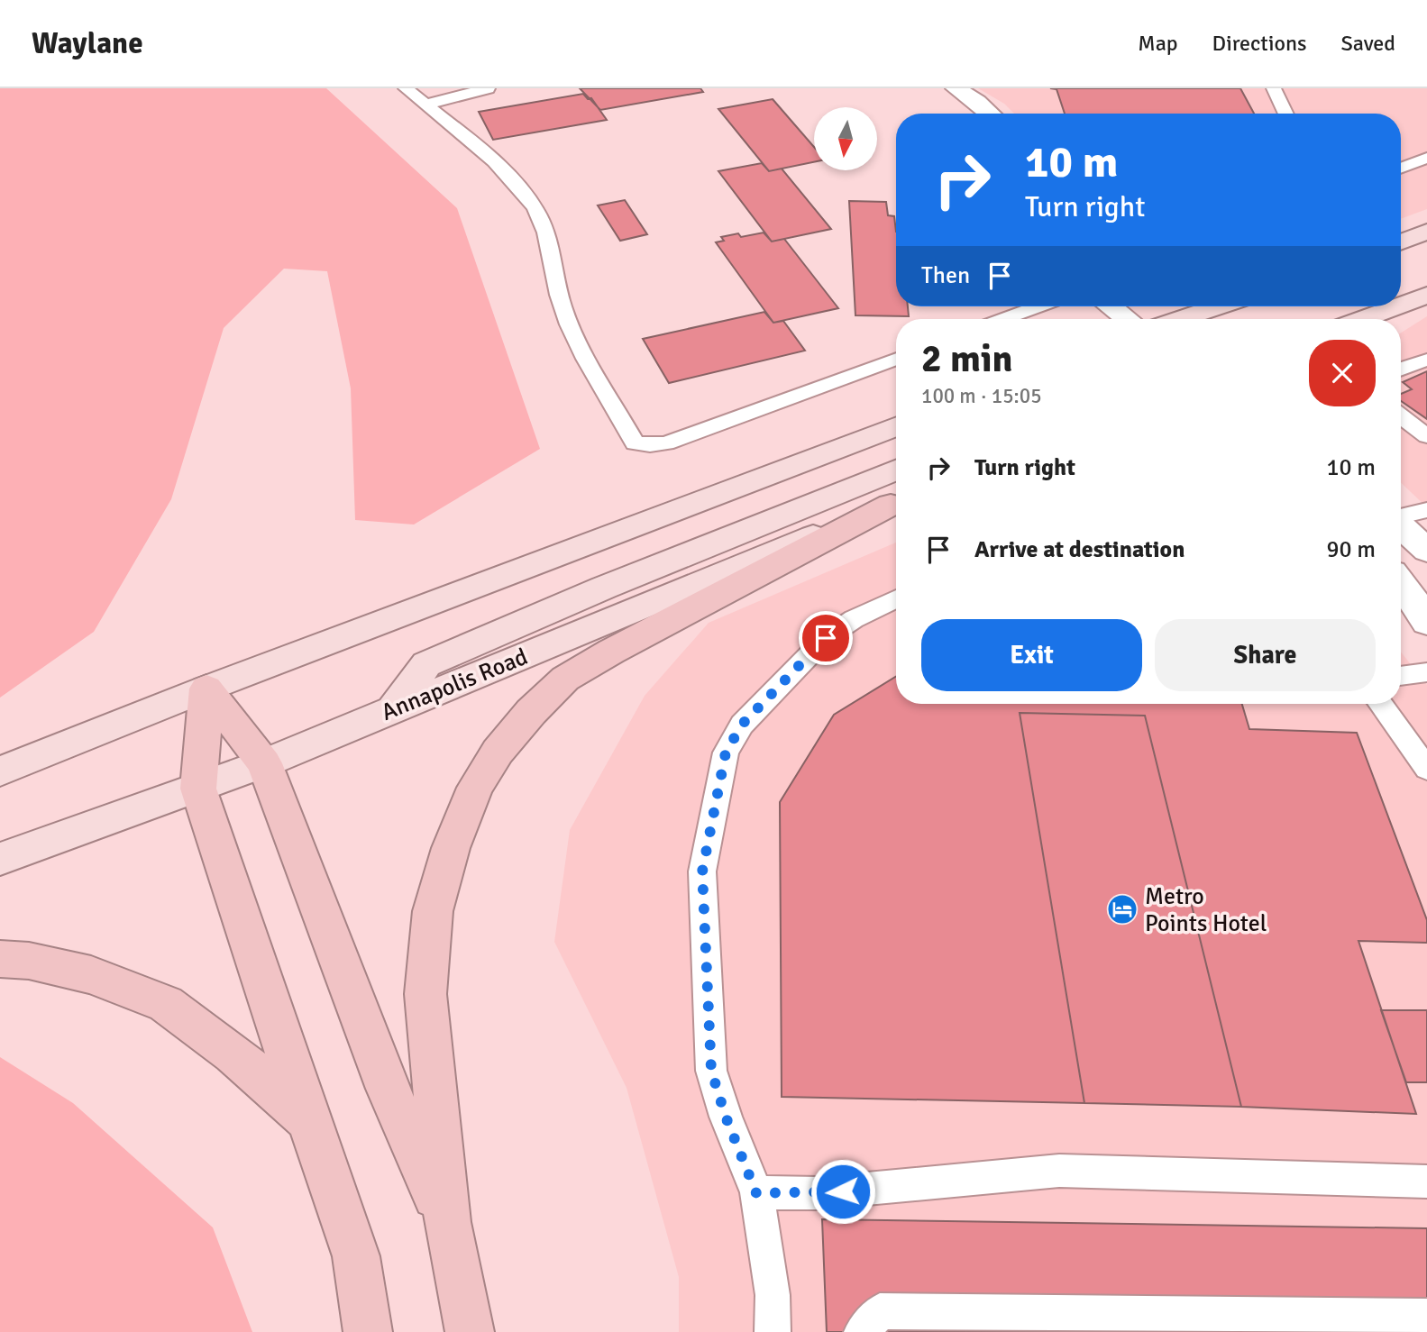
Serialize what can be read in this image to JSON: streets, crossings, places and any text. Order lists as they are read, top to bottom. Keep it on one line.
{"streets":{"main road":["Annapolis Road"]},"places":{"hotel":["Metro Points Hotel"]},"north":"bottom","page":{"header":"Waylane","nav":["Map","Directions","Saved"],"turn":["10 m","Turn right"],"then":"Then","heading":["2 min","100 m · 15:05"],"list":[{"name":"Turn right","value":"10 m"},{"name":"Arrive at destination","value":"90 m"}],"buttons":["Exit","Share"]}}
